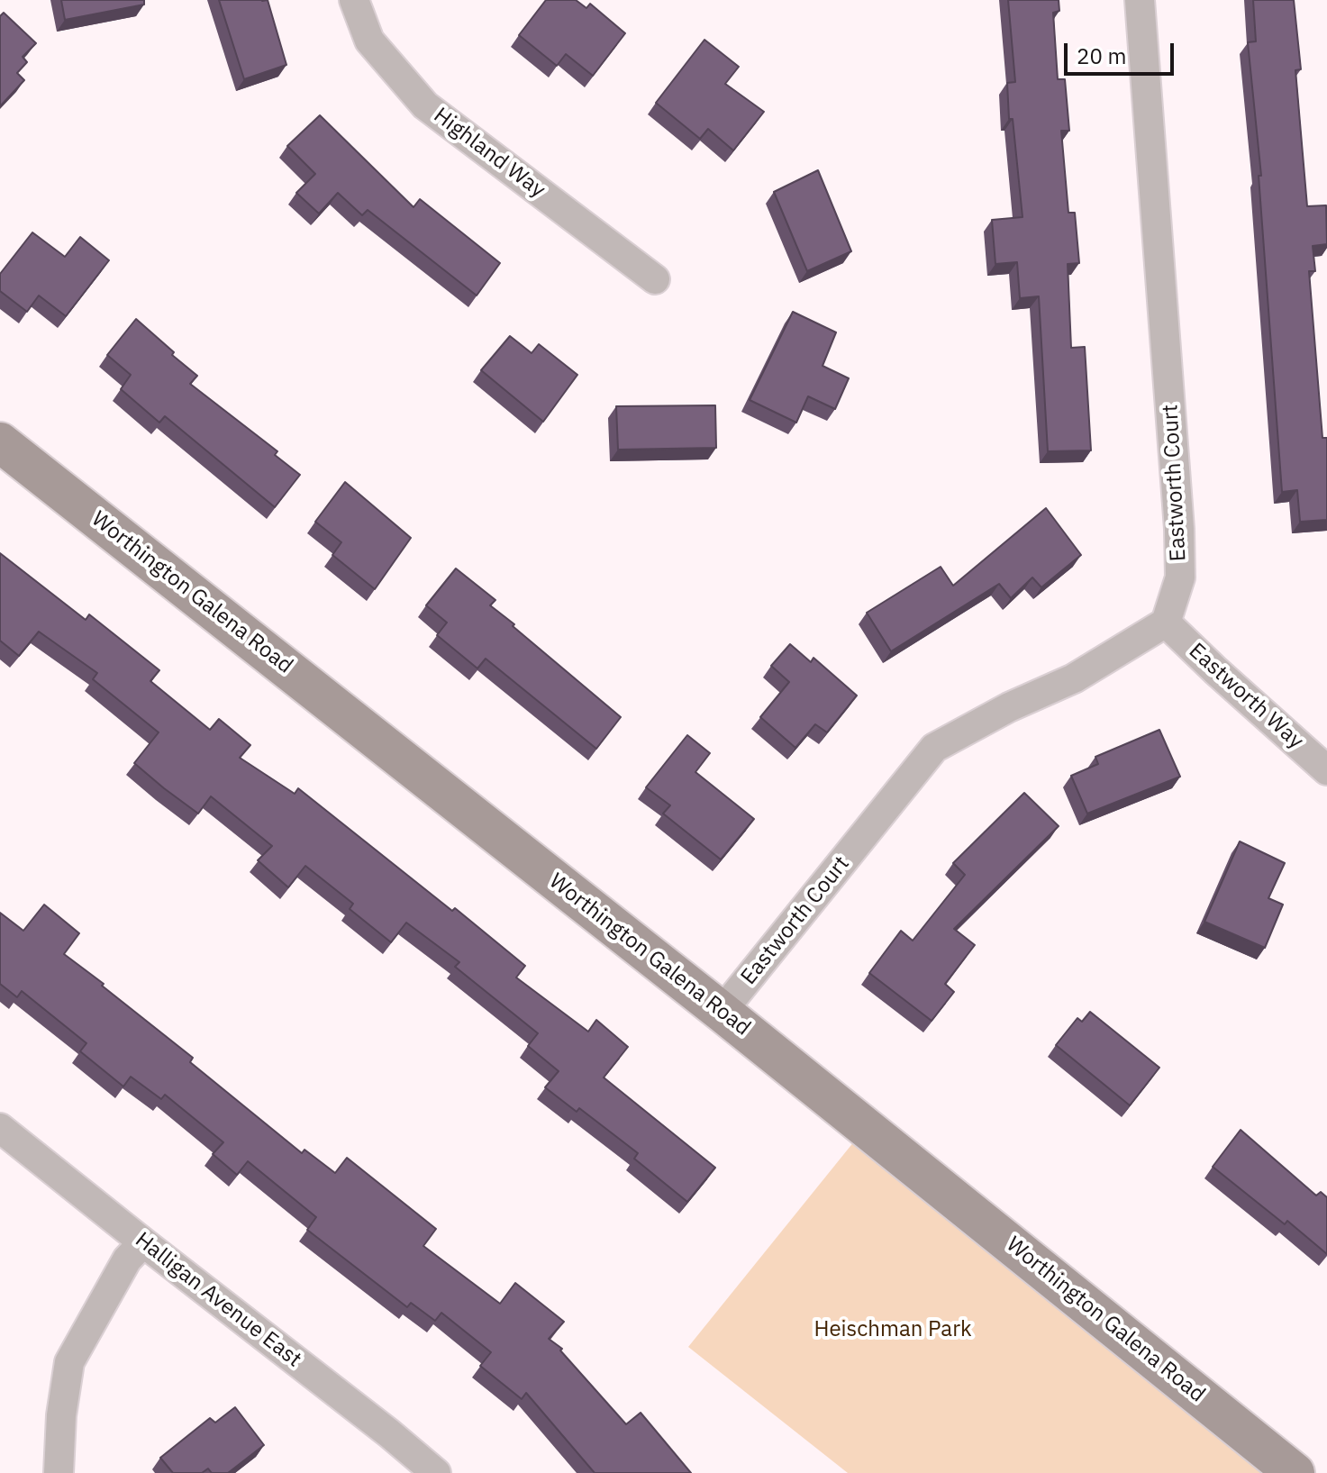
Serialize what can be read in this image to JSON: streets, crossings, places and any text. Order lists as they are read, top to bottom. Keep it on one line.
{"streets":{"street":["Highland Way","Eastworth Court","Worthington Galena Road","Eastworth Way","Halligan Avenue East"]},"crossings":[["Eastworth Court","Worthington Galena Road"],["Eastworth Court","Eastworth Way"]],"parks":["Heischman Park"],"scale_bar":"20 m"}
